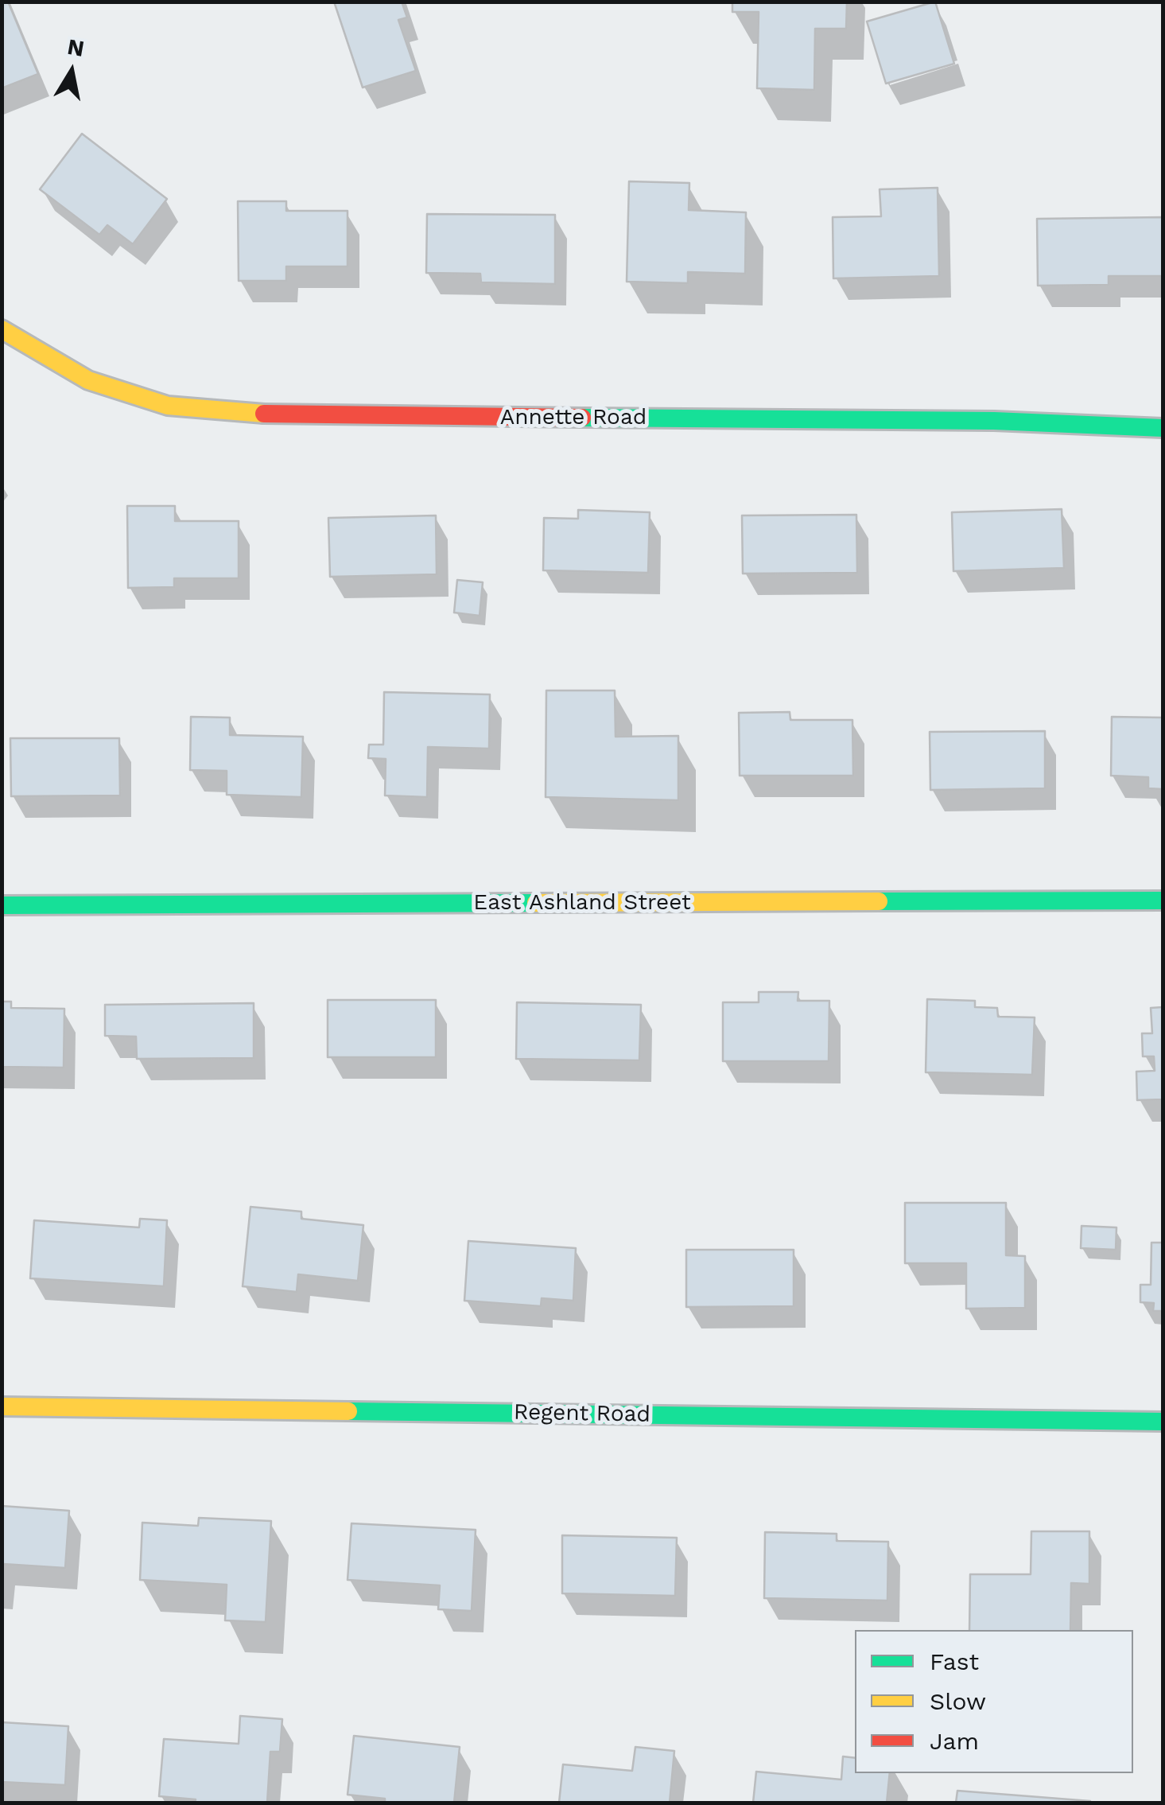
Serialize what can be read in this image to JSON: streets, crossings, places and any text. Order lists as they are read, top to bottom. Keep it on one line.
{"streets":{"street":["Annette Road","East Ashland Street","Regent Road"]},"legend":["Fast","Slow","Jam"],"north":"top"}
